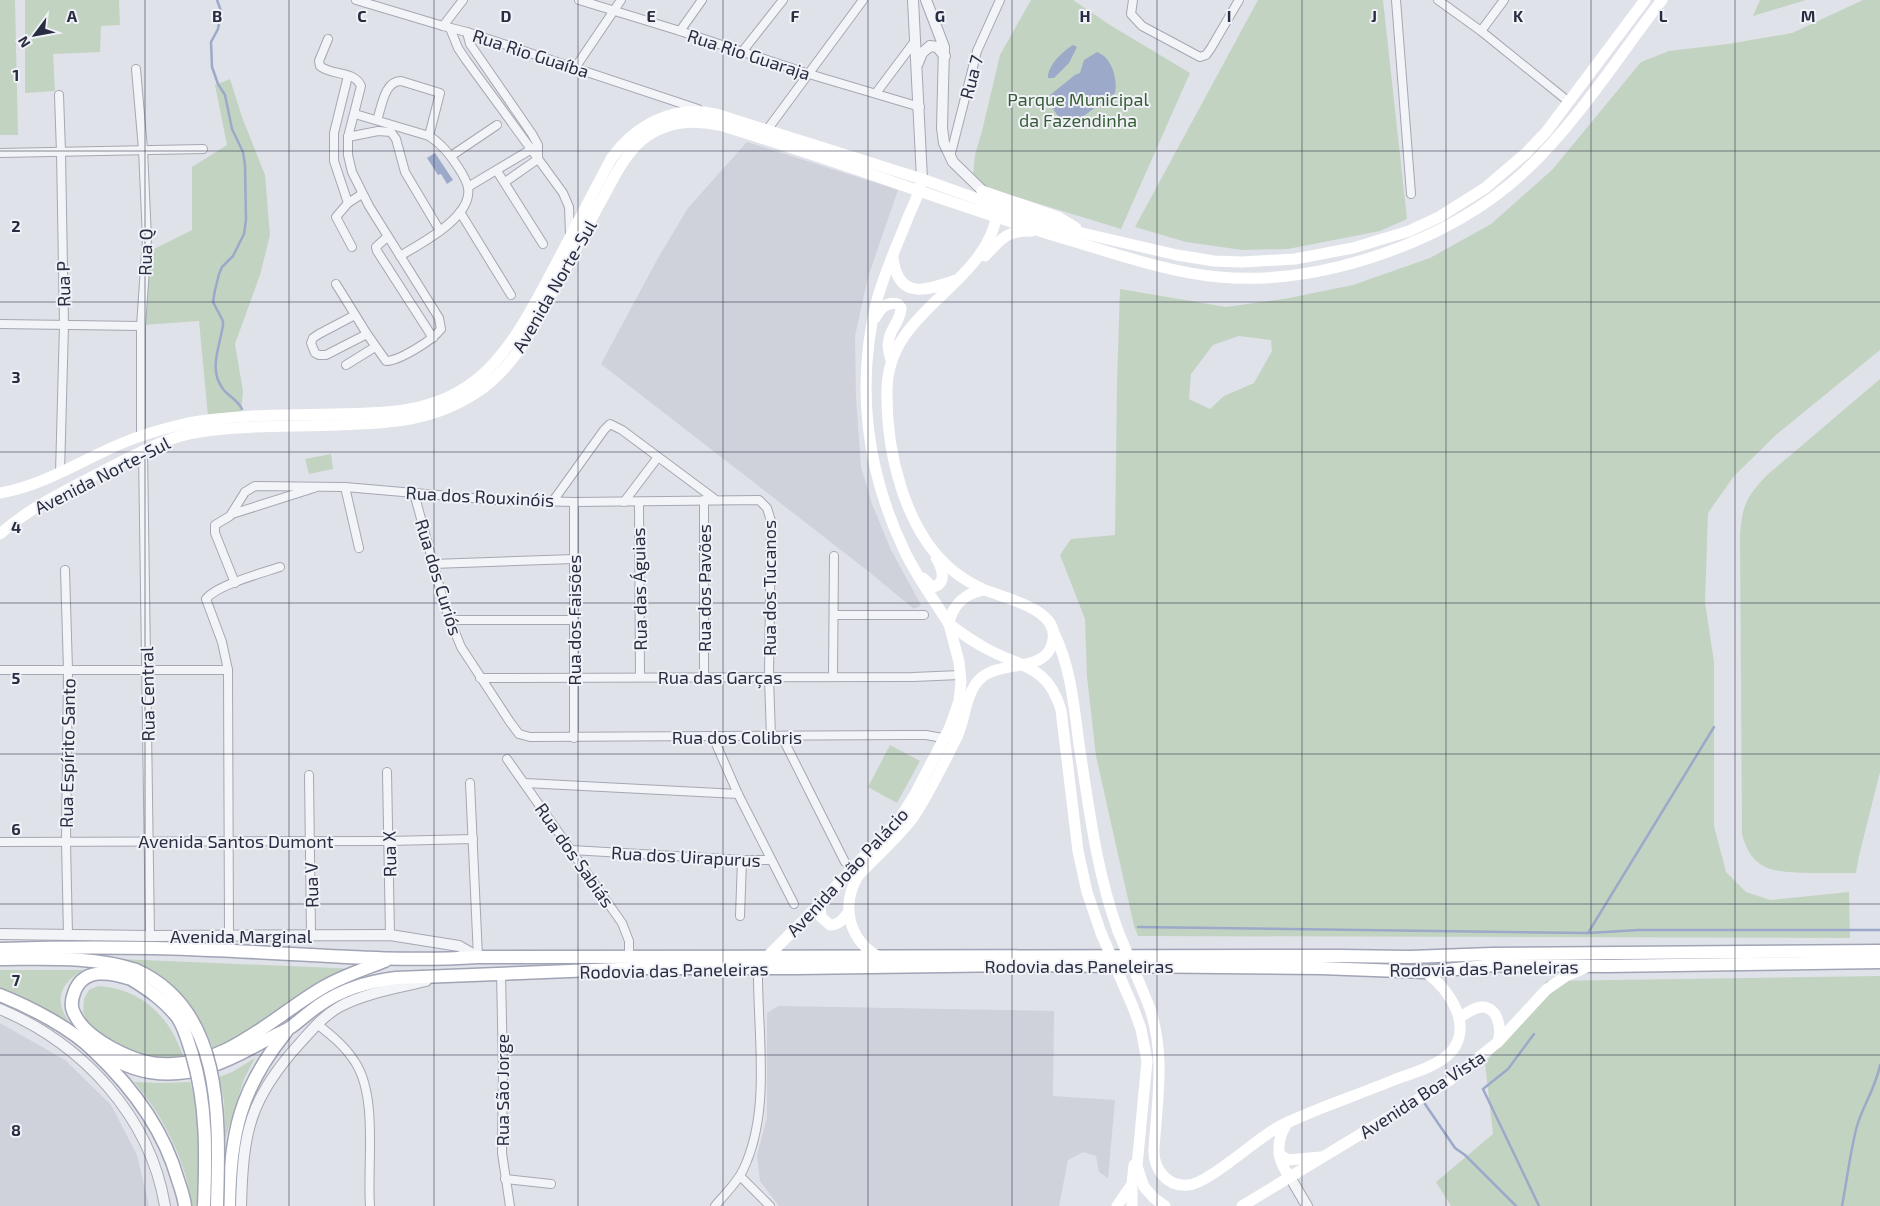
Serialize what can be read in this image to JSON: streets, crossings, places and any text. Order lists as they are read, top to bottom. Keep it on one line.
{"streets":{"main road":["Avenida Norte-Sul","Avenida João Palácio","Rodovia das Paneleiras","Avenida Boa Vista"],"street":["Rua Rio Guaíba","Rua Rio Guaraja","Rua 7","Rua Q","Rua P","Rua dos Rouxinóis","Rua dos Curiós","Rua dos Pavões","Rua dos Tucanos","Rua das Águias","Rua dos Faisões","Rua das Garças","Rua Central","Rua dos Colibris","Rua Espírito Santo","Avenida Santos Dumont","Rua X","Rua dos Sabiás","Rua dos Uirapurus","Rua V","Avenida Marginal","Rua São Jorge"]},"crossings":[["Rua Rio Guaíba","Avenida Norte-Sul"],["Rua Q","Avenida Norte-Sul"],["Rua P","Avenida Norte-Sul"],["Avenida Norte-Sul","Rua Central"],["Avenida Norte-Sul","Avenida João Palácio"],["Rua dos Rouxinóis","Rua dos Curiós"],["Rua dos Rouxinóis","Rua dos Pavões"],["Rua dos Rouxinóis","Rua dos Tucanos"],["Rua dos Rouxinóis","Rua das Águias"],["Rua dos Rouxinóis","Rua dos Faisões"],["Rua dos Curiós","Rua das Garças"],["Rua dos Curiós","Rua dos Colibris"],["Rua dos Pavões","Rua das Garças"],["Rua dos Tucanos","Rua das Garças"],["Rua dos Tucanos","Rua dos Colibris"],["Rua das Águias","Rua das Garças"],["Rua dos Faisões","Rua das Garças"],["Rua dos Faisões","Rua dos Colibris"],["Rua das Garças","Avenida João Palácio"],["Rua Central","Avenida Santos Dumont"],["Rua Central","Avenida Marginal"],["Rua dos Colibris","Avenida João Palácio"],["Rua Espírito Santo","Avenida Santos Dumont"],["Rua Espírito Santo","Avenida Marginal"],["Avenida Santos Dumont","Rua X"],["Avenida Santos Dumont","Rua V"],["Rua X","Avenida Marginal"],["Rua dos Sabiás","Rua dos Uirapurus"],["Rua dos Sabiás","Rodovia das Paneleiras"],["Avenida João Palácio","Rodovia das Paneleiras"],["Avenida João Palácio","Avenida Boa Vista"],["Rua V","Avenida Marginal"],["Avenida Marginal","Rodovia das Paneleiras"],["Rodovia das Paneleiras","Rua São Jorge"],["Rodovia das Paneleiras","Avenida Boa Vista"]],"parks":["Parque Municipal da Fazendinha"],"north":"bottom left","grid":{"columns":["A","B","C","D","E","F","G","H","I","J","K","L","M"],"rows":["1","2","3","4","5","6","7","8"]}}
